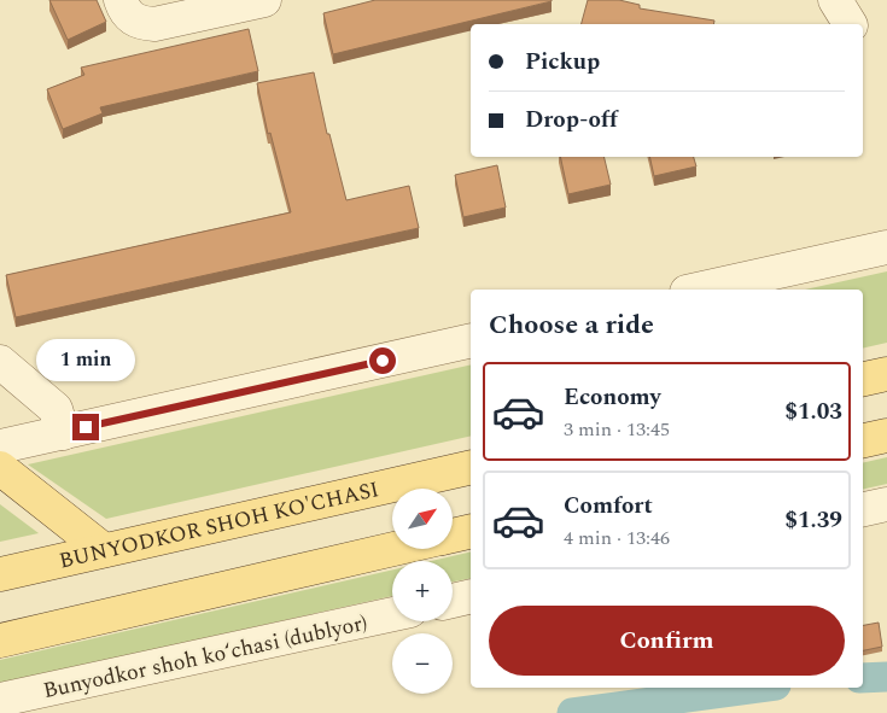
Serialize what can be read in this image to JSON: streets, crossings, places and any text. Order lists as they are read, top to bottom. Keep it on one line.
{"streets":{"main road":["BUNYODKOR SHOH KO'CHASI"],"street":["Bunyodkor shoh koʻchasi (dublyor)"]},"north":"top right","page":{"banner":["Pickup","Drop-off"],"heading":"Choose a ride","bubble":"1 min","list":[{"name":"Economy","note":"3 min · 13:45","value":"$1.03"},{"name":"Comfort","note":"4 min · 13:46","value":"$1.39"}],"map_buttons":["+","−"],"buttons":"Confirm"}}
